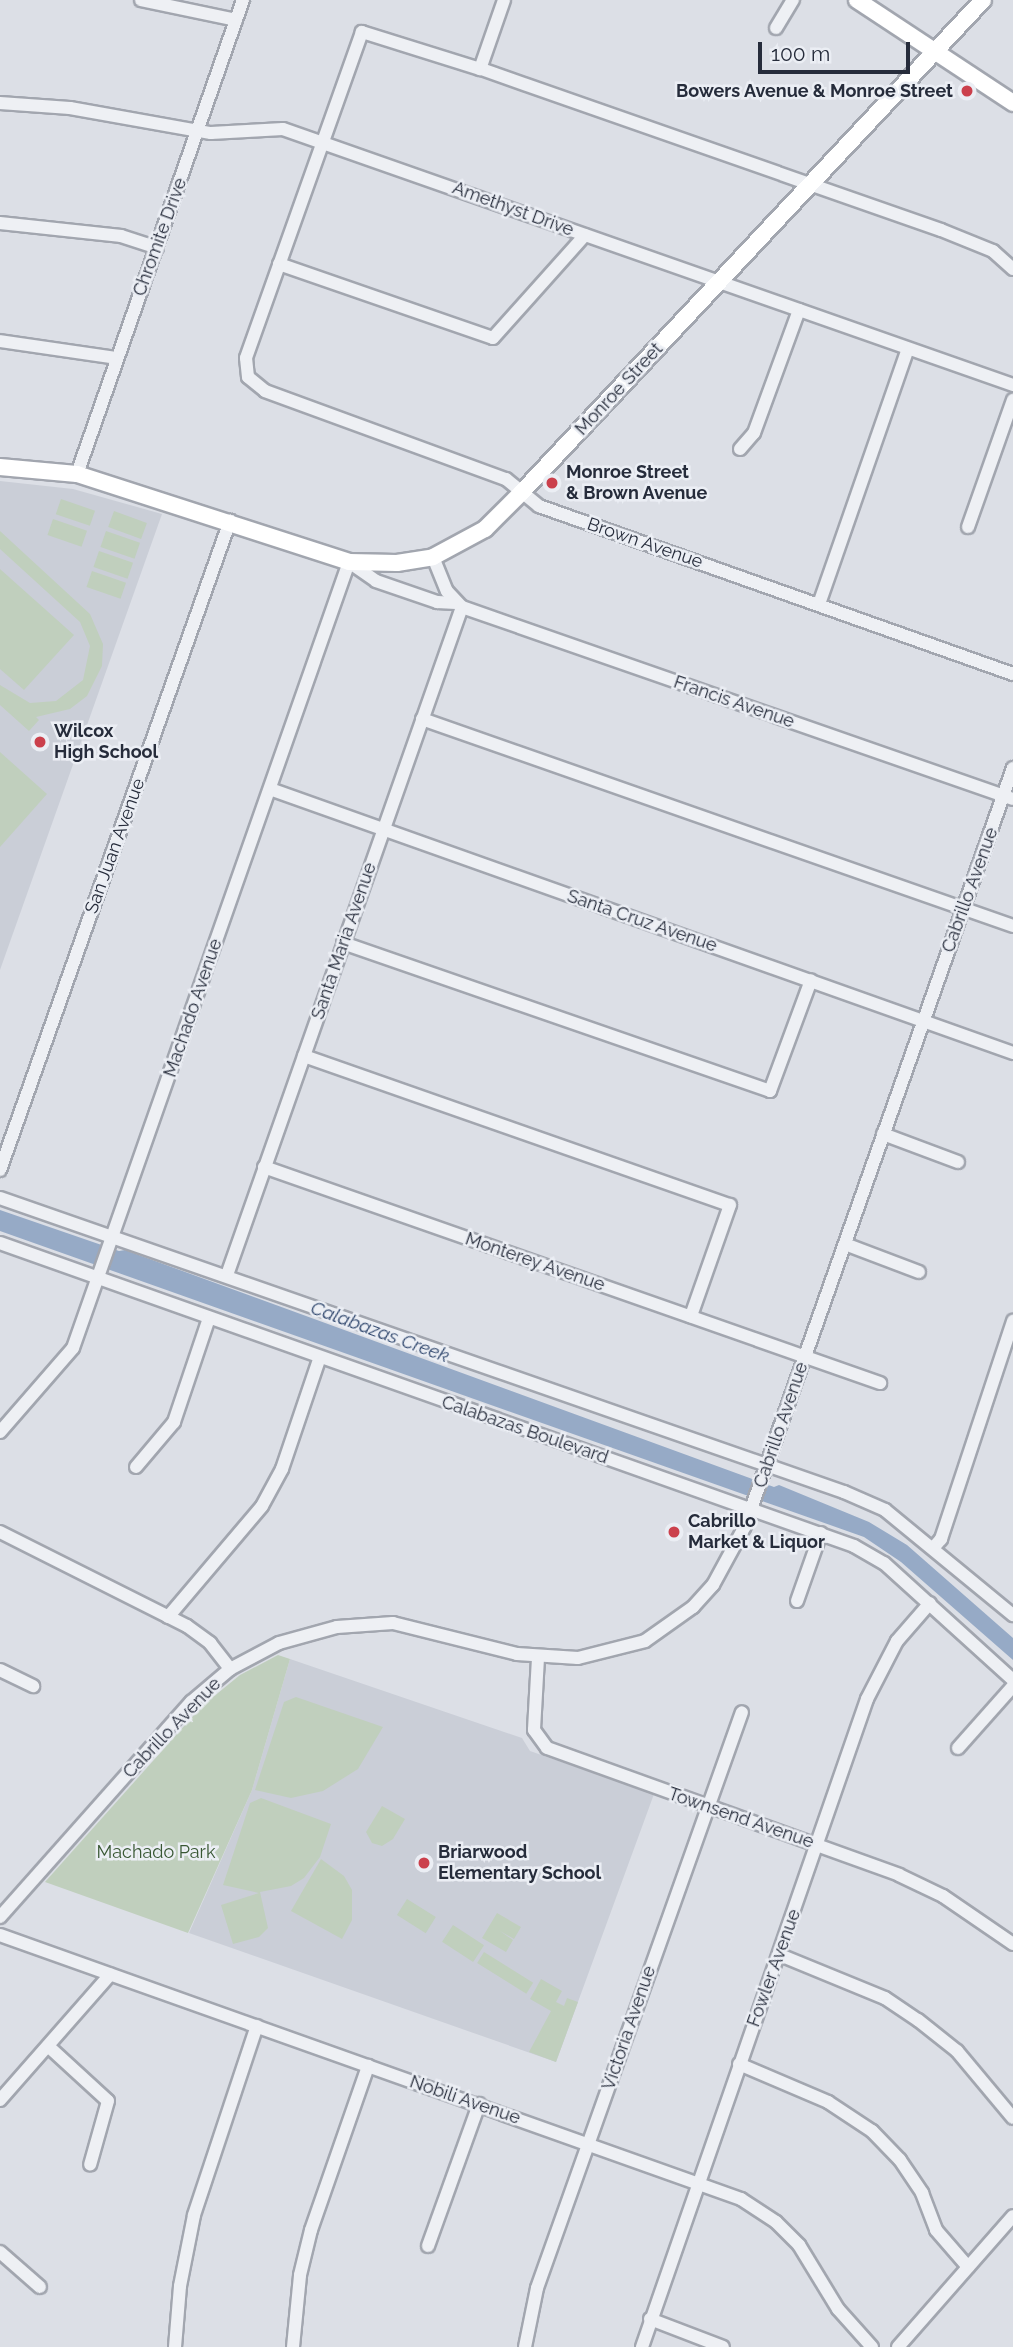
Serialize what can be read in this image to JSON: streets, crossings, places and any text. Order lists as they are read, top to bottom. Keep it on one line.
{"streets":{"main road":["Monroe Street"],"street":["Amethyst Drive","Chromite Drive","Brown Avenue","Francis Avenue","San Juan Avenue","Cabrillo Avenue","Santa Cruz Avenue","Santa Maria Avenue","Machado Avenue","Monterey Avenue","Calabazas Boulevard","Townsend Avenue","Fowler Avenue","Victoria Avenue","Nobili Avenue"]},"crossings":[["Amethyst Drive","Chromite Drive"],["Amethyst Drive","Monroe Street"],["Chromite Drive","Monroe Street"],["Monroe Street","Brown Avenue"],["Monroe Street","Francis Avenue"],["Monroe Street","San Juan Avenue"],["Monroe Street","Machado Avenue"],["Francis Avenue","Cabrillo Avenue"],["Francis Avenue","Santa Maria Avenue"],["Francis Avenue","Machado Avenue"],["Cabrillo Avenue","Santa Cruz Avenue"],["Cabrillo Avenue","Monterey Avenue"],["Cabrillo Avenue","Calabazas Boulevard"],["Cabrillo Avenue","Townsend Avenue"],["Santa Cruz Avenue","Santa Maria Avenue"],["Santa Cruz Avenue","Machado Avenue"],["Santa Maria Avenue","Monterey Avenue"],["Machado Avenue","Calabazas Boulevard"],["Calabazas Boulevard","Fowler Avenue"],["Townsend Avenue","Fowler Avenue"],["Townsend Avenue","Victoria Avenue"],["Fowler Avenue","Nobili Avenue"],["Victoria Avenue","Nobili Avenue"]],"water":["Calabazas Creek"],"parks":["Machado Park"],"places":["Bowers Avenue & Monroe Street","Monroe Street & Brown Avenue","Wilcox High School","Cabrillo Market & Liquor","Briarwood Elementary School"],"scale_bar":"100 m"}
